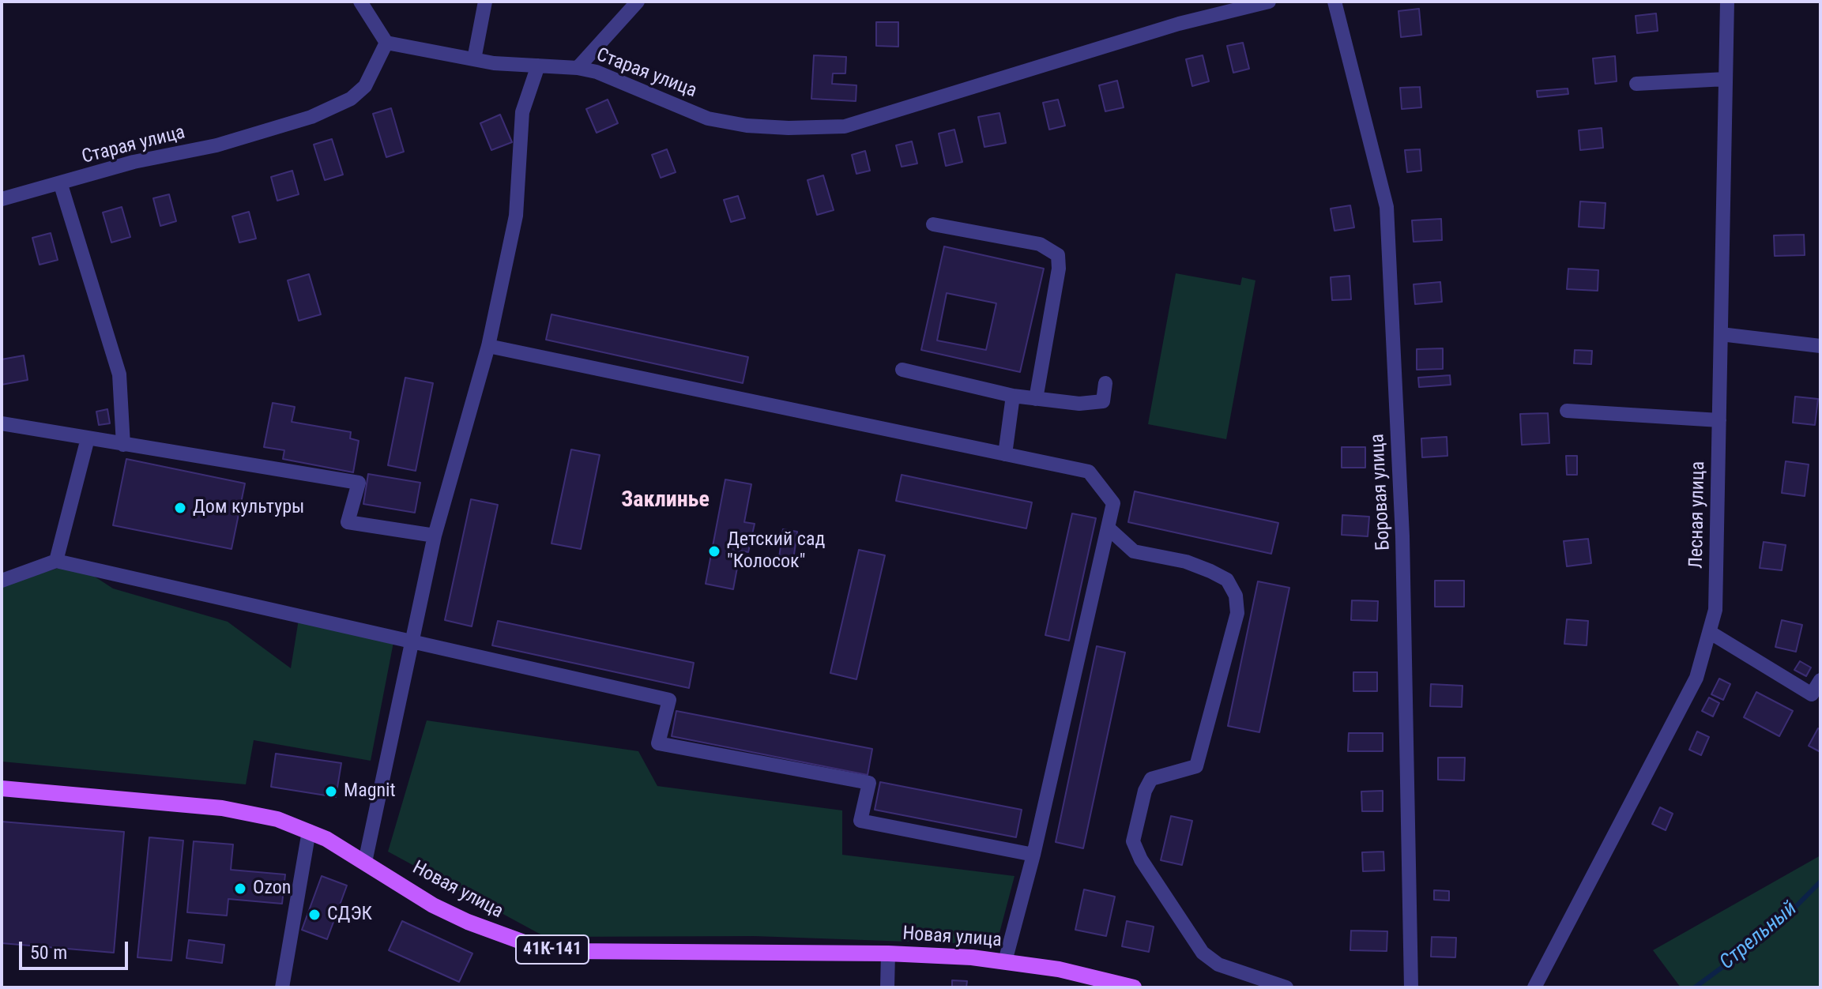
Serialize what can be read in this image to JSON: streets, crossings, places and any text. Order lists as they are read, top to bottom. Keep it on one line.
{"streets":{"main road":["Новая улица","41К-141"],"street":["Старая улица","Боровая улица","Лесная улица"]},"districts":["Заклинье"],"water":["Стрельный"],"places":["Дом культуры","Детский сад \"Колосок\"","Magnit","Ozon","СДЭК"],"scale_bar":"50 m"}
